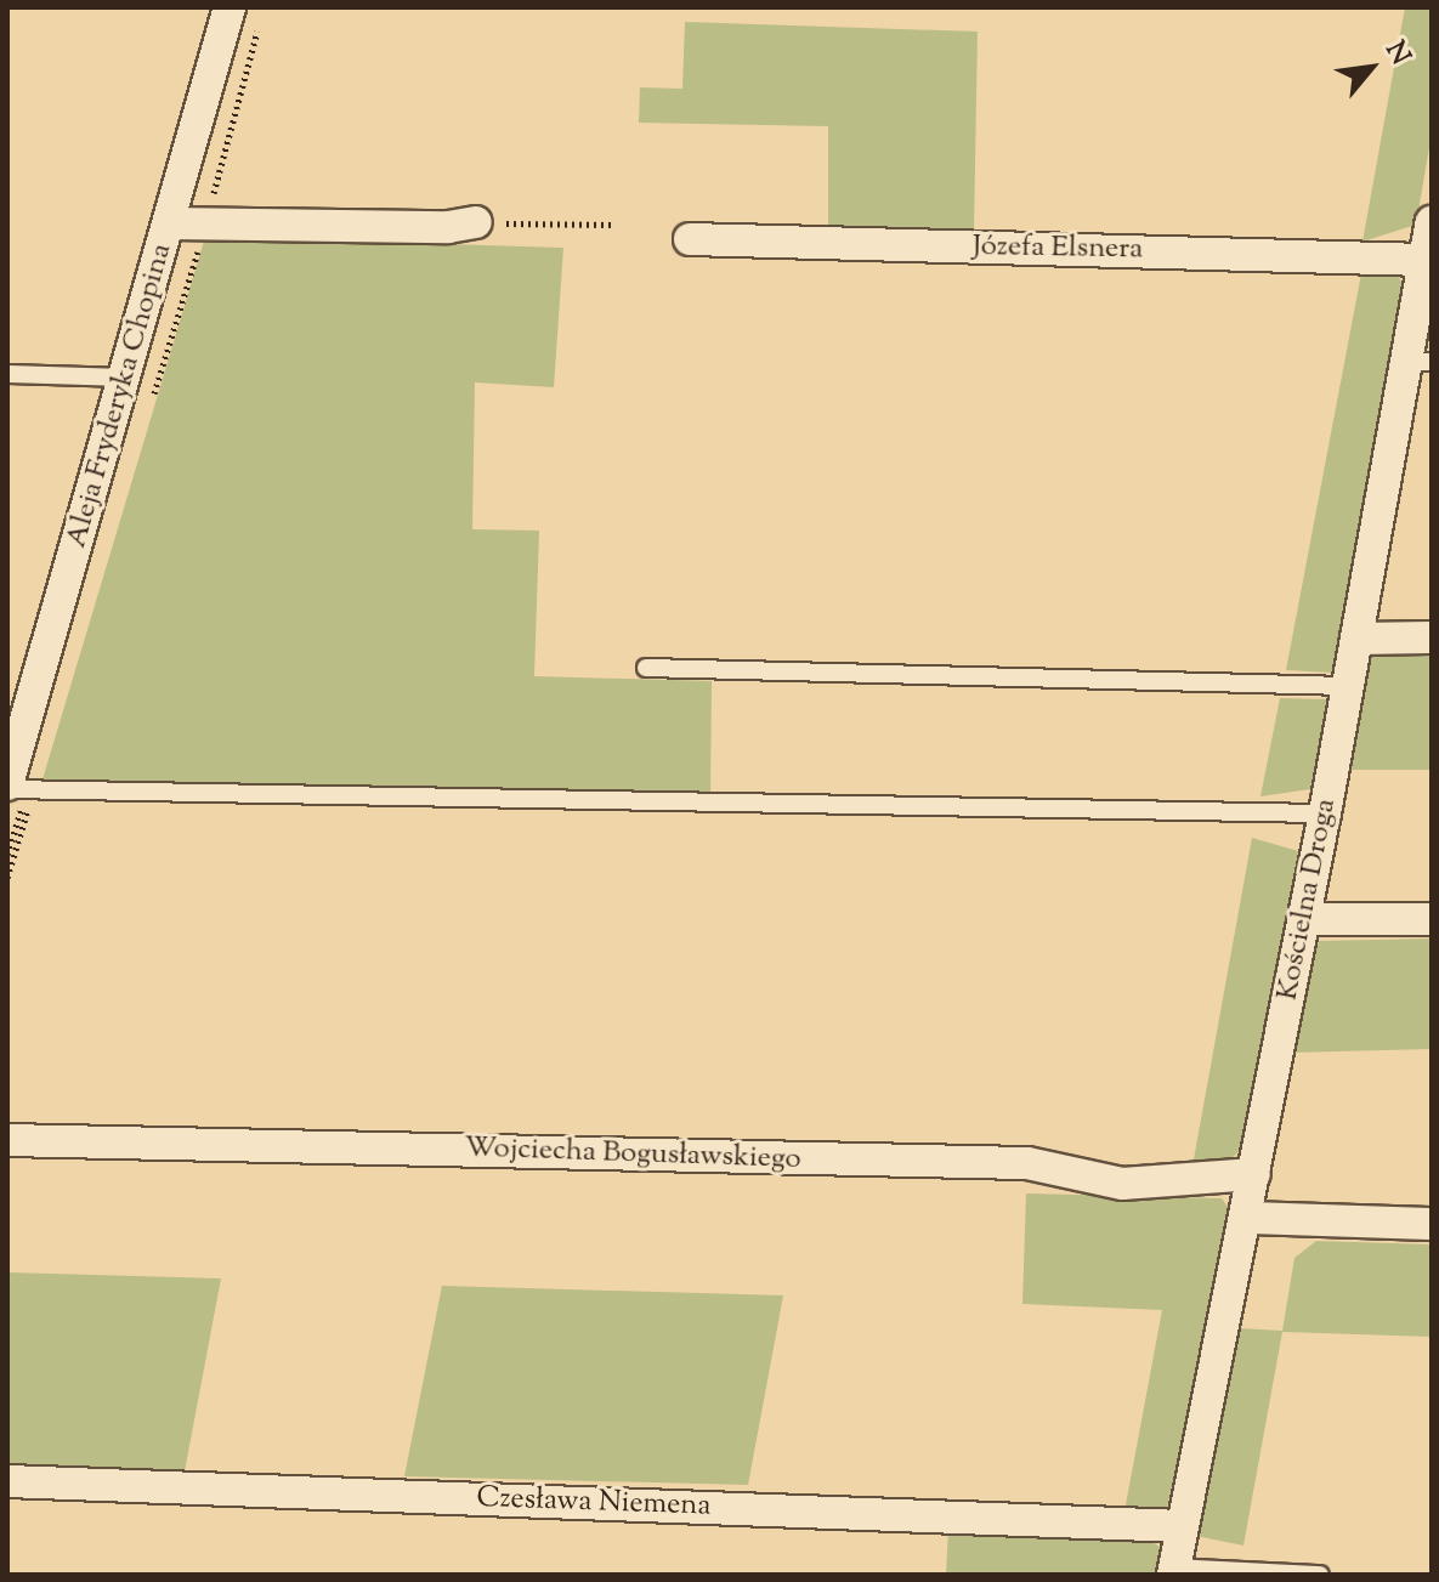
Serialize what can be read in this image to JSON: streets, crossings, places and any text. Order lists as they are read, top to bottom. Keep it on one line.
{"streets":{"street":["Józefa Elsnera","Aleja Fryderyka Chopina","Kościelna Droga","Wojciecha Bogusławskiego","Czesława Niemena"]},"crossings":[["Józefa Elsnera","Kościelna Droga"],["Kościelna Droga","Wojciecha Bogusławskiego"],["Kościelna Droga","Czesława Niemena"]],"north":"top right"}
